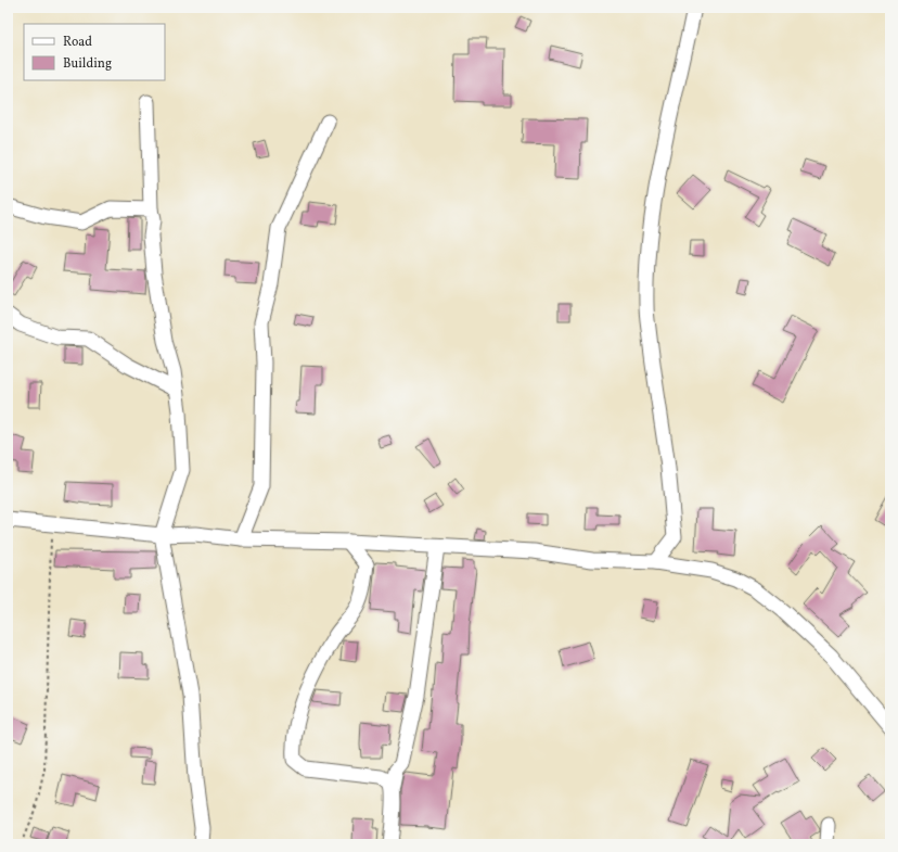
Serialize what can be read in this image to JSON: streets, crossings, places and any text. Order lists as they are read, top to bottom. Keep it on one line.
{"legend":["Road","Building"]}
